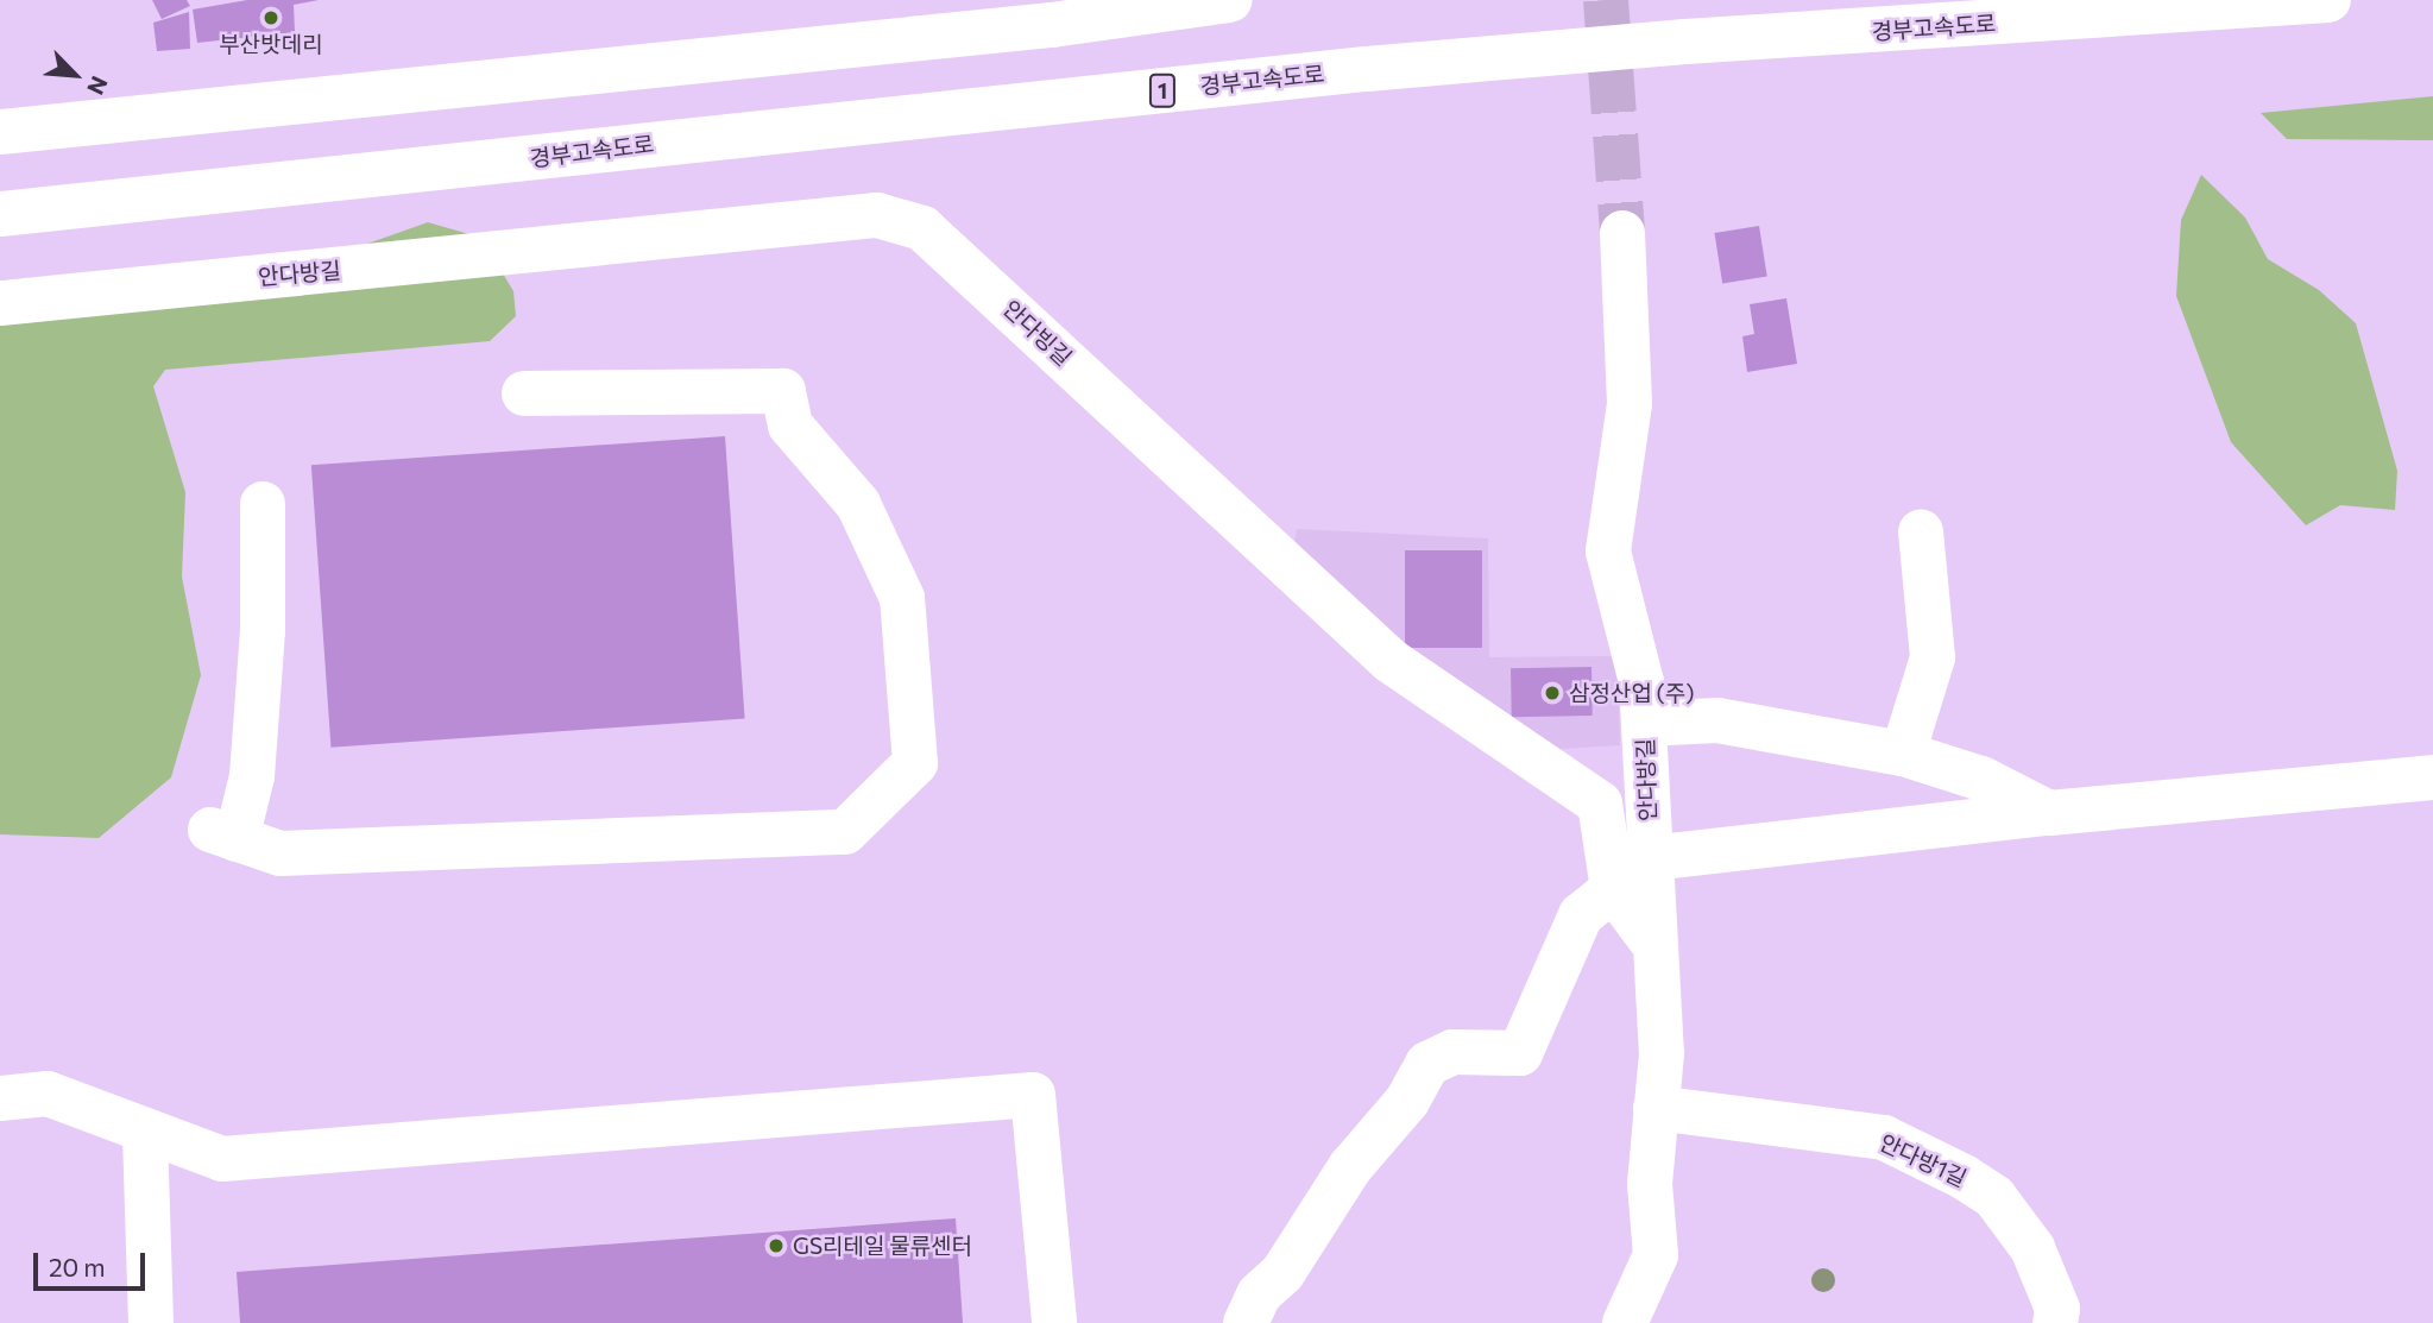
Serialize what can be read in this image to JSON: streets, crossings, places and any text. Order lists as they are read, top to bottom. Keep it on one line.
{"streets":{"main road":["경부고속도로","1","안다방길","안다빙길","안다방1길"]},"crossings":[["안다방길","안다빙길"],["안다방길","안다방1길"]],"places":["부산밧데리","삼정산업 (주)","GS리테일 물류센터"],"scale_bar":"20 m","north":"bottom right"}
